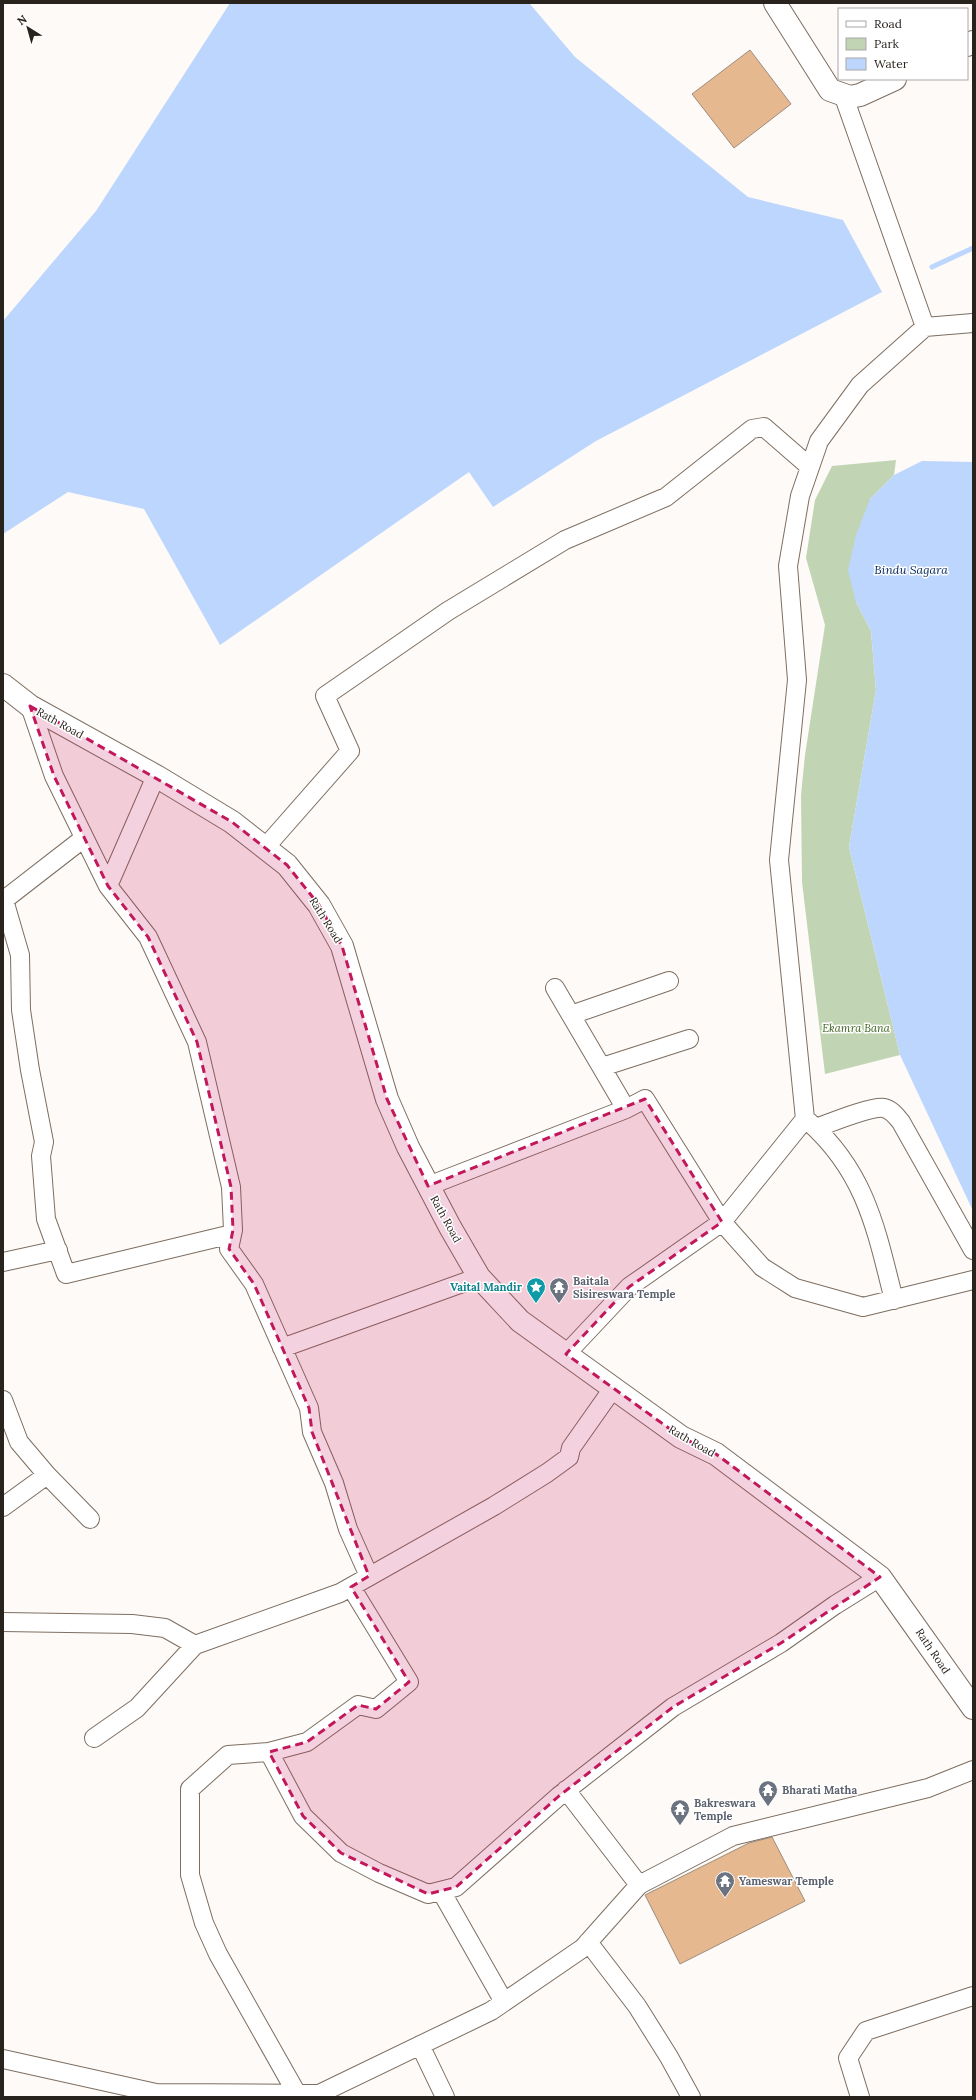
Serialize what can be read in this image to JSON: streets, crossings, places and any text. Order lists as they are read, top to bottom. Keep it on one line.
{"streets":{"street":["Rath Road"]},"water":["Bindu Sagara"],"parks":["Ekamra Bana"],"places":{"place":["Vaital Mandir"],"temple":["Baitala Sisireswara Temple","Bharati Matha","Bakreswara Temple","Yameswar Temple"]},"legend":["Road","Park","Water"],"north":"top left"}
